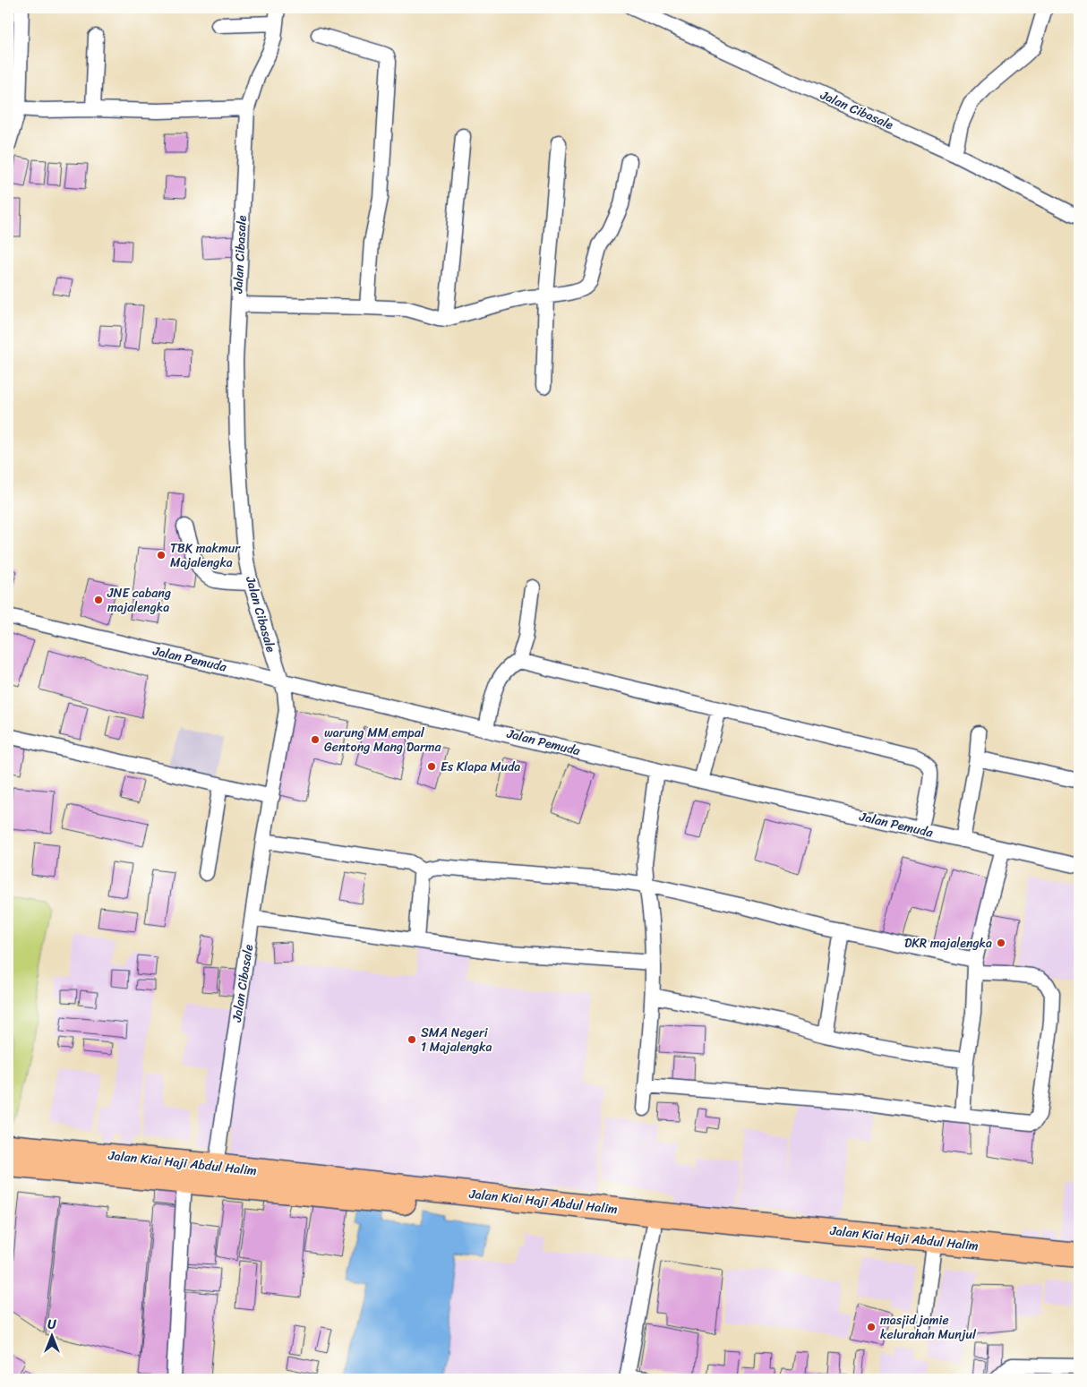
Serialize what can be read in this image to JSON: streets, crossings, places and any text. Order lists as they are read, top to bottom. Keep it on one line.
{"streets":{"main road":["Jalan Kiai Haji Abdul Halim"],"street":["Jalan Cibasale","Jalan Pemuda"]},"crossings":[["Jalan Cibasale","Jalan Pemuda"],["Jalan Cibasale","Jalan Kiai Haji Abdul Halim"]],"places":["TBK makmur Majalengka","JNE cabang majalengka","warung MM empal Gentong Mang Darma","Es Klapa Muda","DKR majalengka","SMA Negeri 1 Majalengka","masjid jamie kelurahan Munjul"],"north":"top"}
